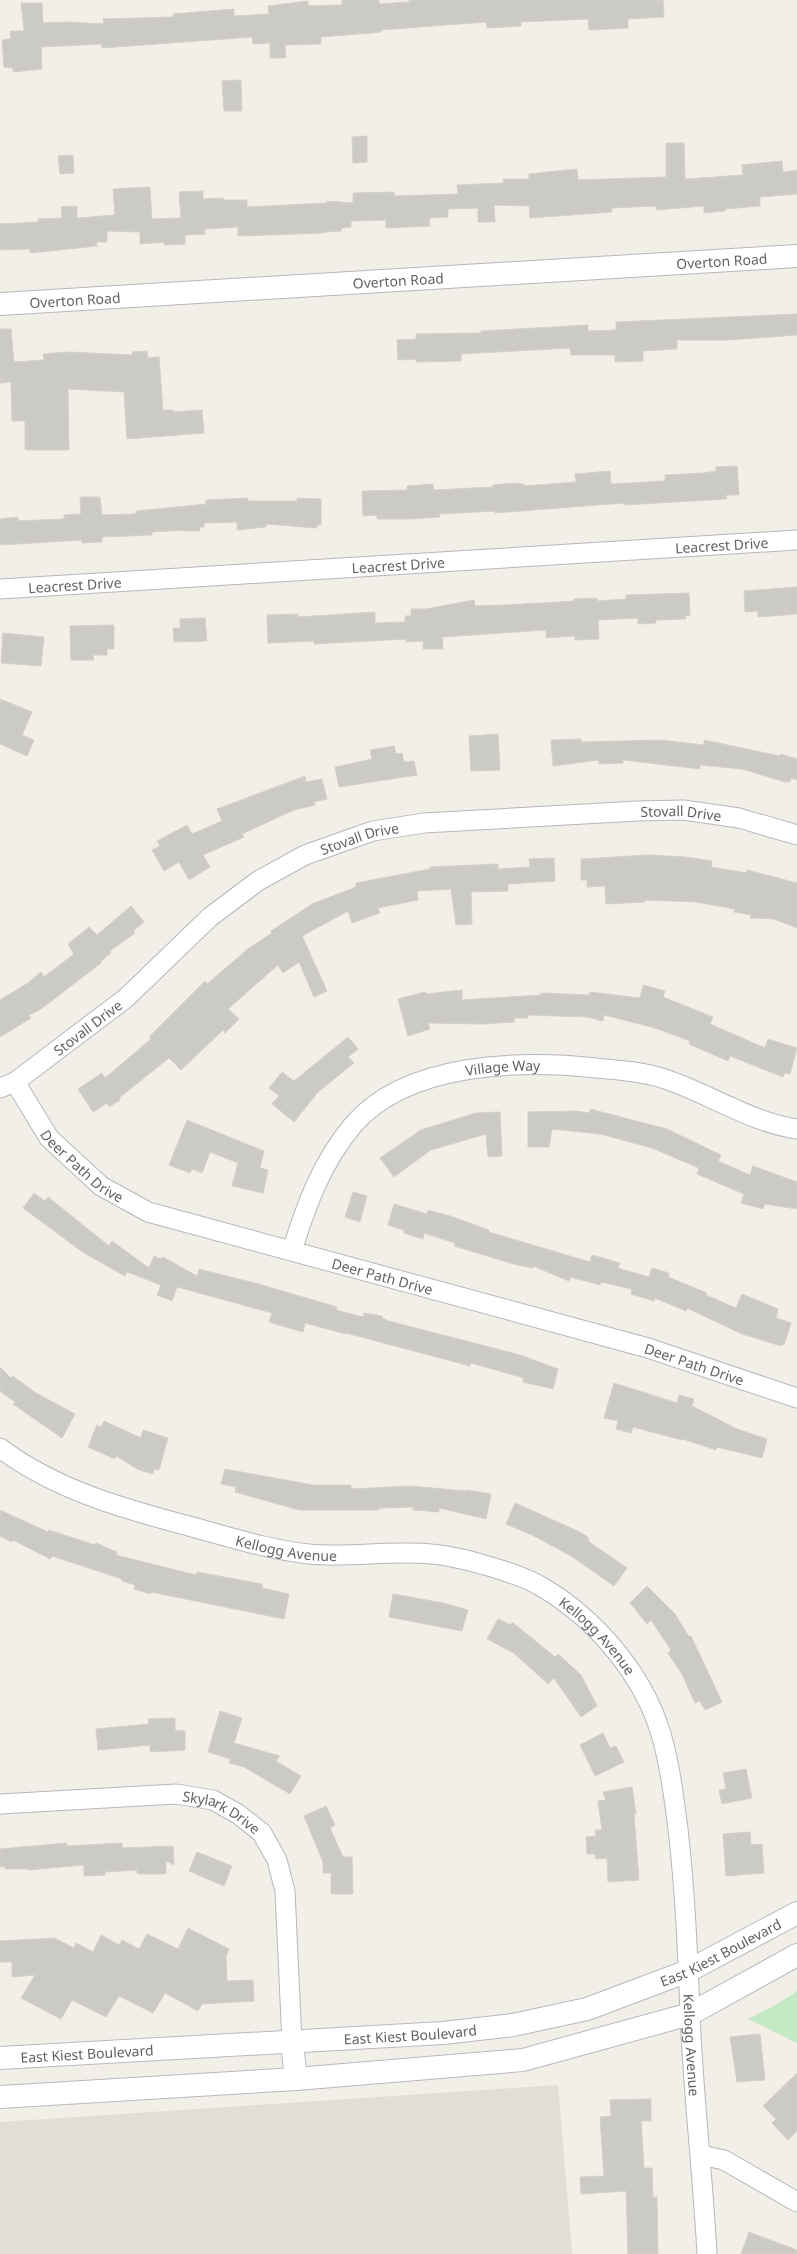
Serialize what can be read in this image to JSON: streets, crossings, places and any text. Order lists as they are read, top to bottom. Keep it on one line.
{"streets":{"main road":["Overton Road","Skylark Drive","East Kiest Boulevard"],"street":["Leacrest Drive","Stovall Drive","Village Way","Deer Path Drive","Kellogg Avenue"]},"crossings":[["Stovall Drive","Deer Path Drive"],["Village Way","Deer Path Drive"],["Kellogg Avenue","East Kiest Boulevard"],["Skylark Drive","East Kiest Boulevard"]]}
